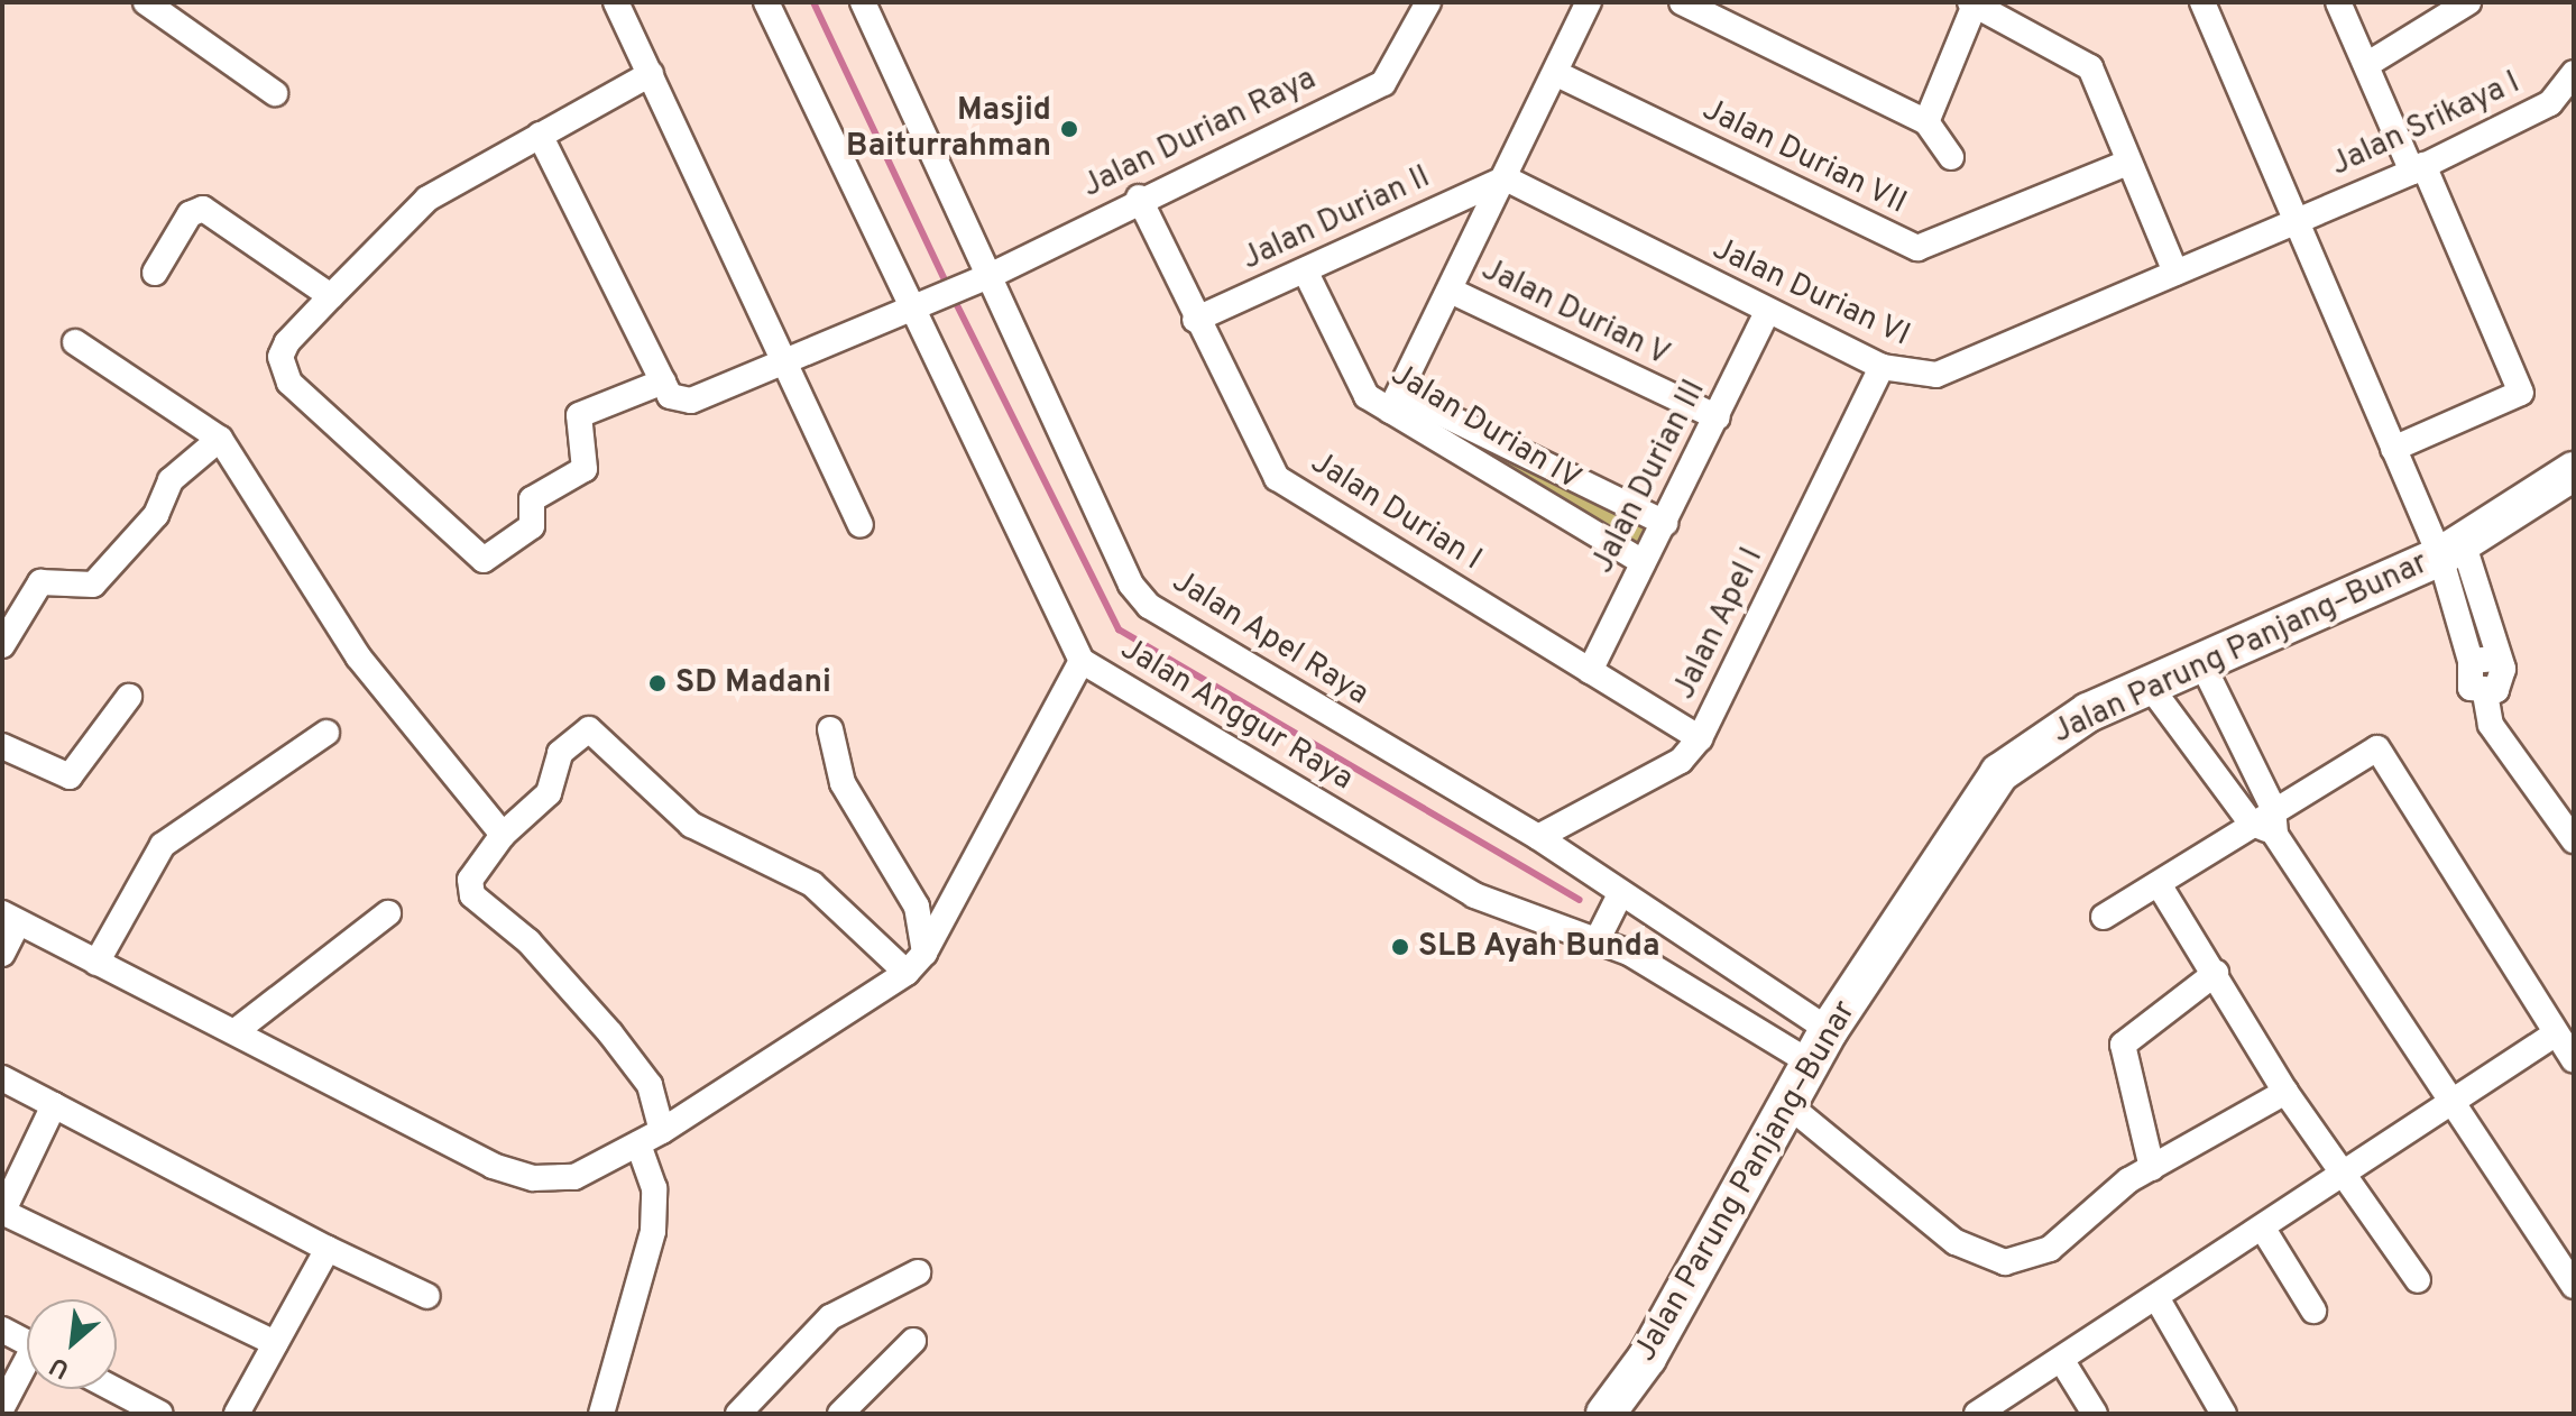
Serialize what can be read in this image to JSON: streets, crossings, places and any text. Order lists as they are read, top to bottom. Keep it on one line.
{"streets":{"main road":["Jalan Parung Panjang–Bunar"],"street":["Jalan Srikaya I","Jalan Durian Raya","Jalan Durian VII","Jalan Durian II","Jalan Durian VI","Jalan Durian V","Jalan Durian IV","Jalan Durian III","Jalan Durian I","Jalan Apel I","Jalan Apel Raya","Jalan Anggur Raya"]},"crossings":[["Jalan Srikaya I","Jalan Durian VI"],["Jalan Durian Raya","Jalan Durian I"],["Jalan Durian Raya","Jalan Apel Raya"],["Jalan Durian Raya","Jalan Anggur Raya"],["Jalan Durian II","Jalan Durian VI"],["Jalan Durian II","Jalan Durian IV"],["Jalan Durian II","Jalan Durian I"],["Jalan Durian VI","Jalan Durian III"],["Jalan Durian VI","Jalan Apel I"],["Jalan Durian V","Jalan Durian III"],["Jalan Durian IV","Jalan Durian III"],["Jalan Durian III","Jalan Durian I"],["Jalan Durian I","Jalan Apel I"],["Jalan Apel I","Jalan Apel Raya"],["Jalan Apel Raya","Jalan Parung Panjang–Bunar"],["Jalan Apel Raya","Jalan Anggur Raya"],["Jalan Parung Panjang–Bunar","Jalan Anggur Raya"]],"places":["Masjid Baiturrahman","SD Madani","SLB Ayah Bunda"],"north":"bottom left"}
